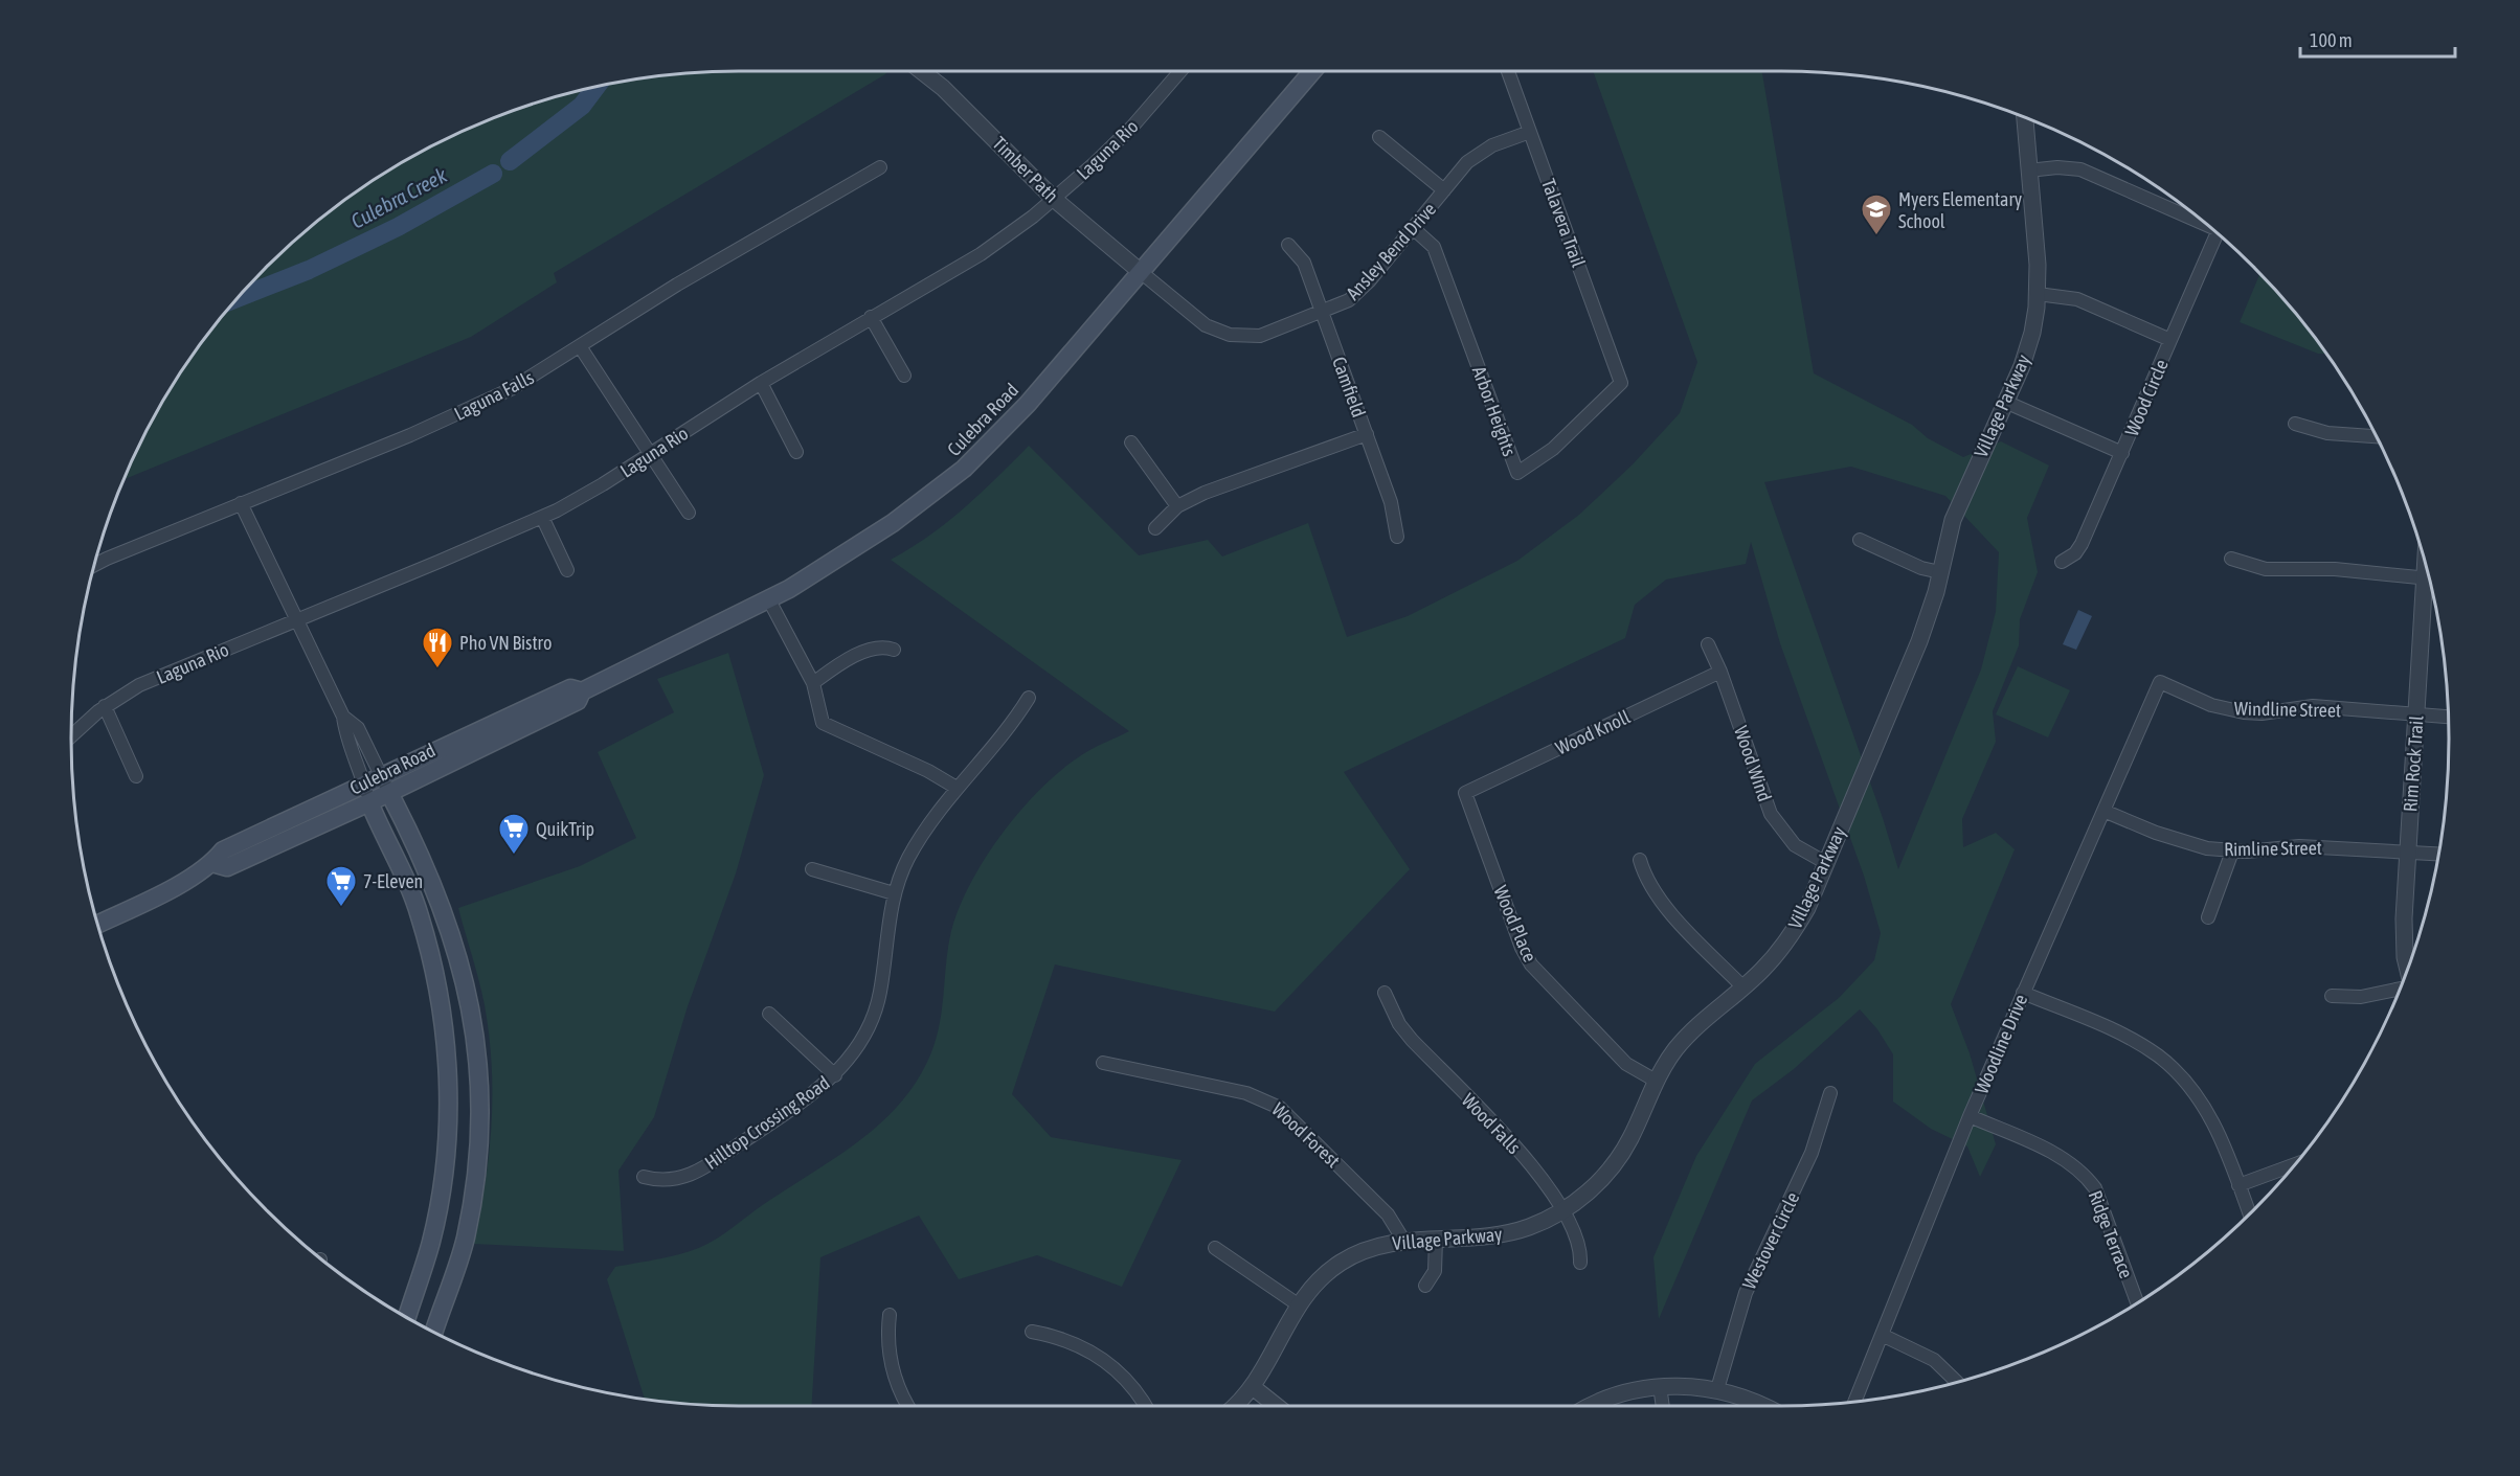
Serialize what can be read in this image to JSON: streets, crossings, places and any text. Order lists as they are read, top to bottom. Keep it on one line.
{"streets":{"main road":["Culebra Road"],"street":["Laguna Rio","Timber Path","Talavera Trail","Ansley Bend Drive","Camfield","Laguna Falls","Wood Circle","Village Parkway","Arbor Heights","Windline Street","Wood Knoll","Wood Wind","Rim Rock Trail","Rimline Street","Wood Place","Woodline Drive","Hilltop Crossing Road","Wood Falls","Wood Forest","Ridge Terrace","Westover Circle"]},"crossings":[["Laguna Rio","Timber Path"],["Timber Path","Ansley Bend Drive"],["Timber Path","Culebra Road"],["Talavera Trail","Ansley Bend Drive"],["Talavera Trail","Arbor Heights"],["Ansley Bend Drive","Camfield"],["Ansley Bend Drive","Arbor Heights"],["Ansley Bend Drive","Culebra Road"],["Village Parkway","Wood Wind"],["Village Parkway","Wood Place"],["Village Parkway","Wood Falls"],["Village Parkway","Wood Forest"],["Windline Street","Rim Rock Trail"],["Windline Street","Woodline Drive"],["Wood Knoll","Wood Wind"],["Wood Knoll","Wood Place"],["Rim Rock Trail","Rimline Street"],["Rimline Street","Woodline Drive"],["Woodline Drive","Ridge Terrace"]],"water":["Culebra Creek"],"places":{"school or university":["Myers Elementary School"],"restaurant":["Pho VN Bistro"],"supermarket":["QuikTrip","7-Eleven"]},"scale_bar":"100 m"}
